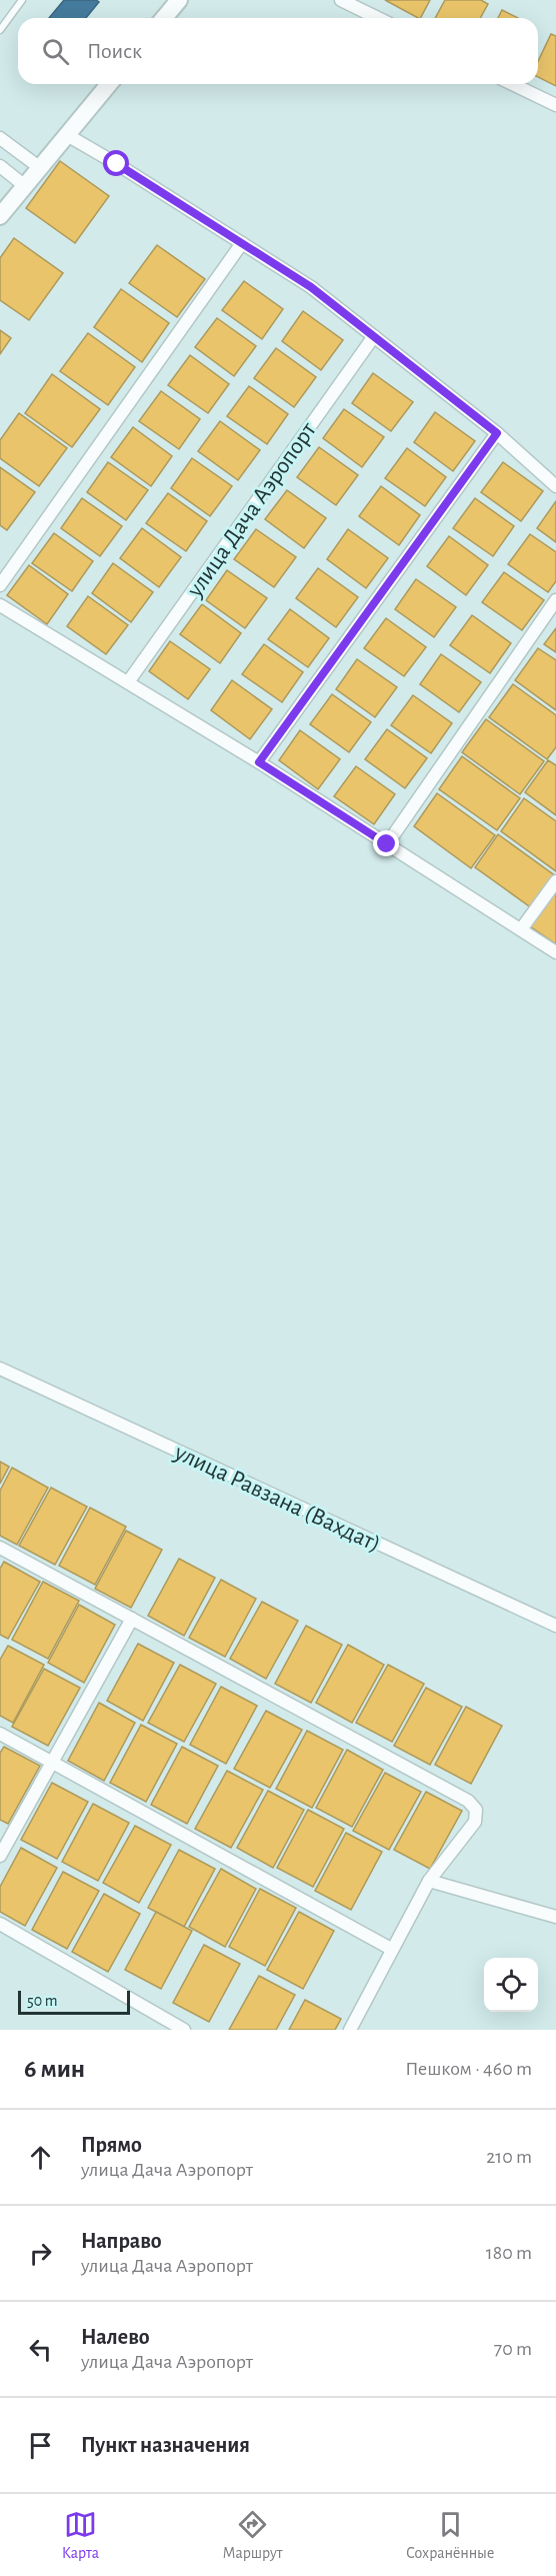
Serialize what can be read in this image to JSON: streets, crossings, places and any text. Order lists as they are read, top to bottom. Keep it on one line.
{"streets":{"street":["улица Дача Аэропорт","улица Равзана (Вахдат)"]},"scale_bar":"50 m","page":{"search":"Поиск","scale":"50 m","heading":["6 мин","Пешком · 460 m"],"list":[["Прямо","улица Дача Аэропорт","210 m"],["Направо","улица Дача Аэропорт","180 m"],["Налево","улица Дача Аэропорт","70 m"],"Пункт назначения"],"nav":["Карта","Маршрут","Сохранённые"]}}
